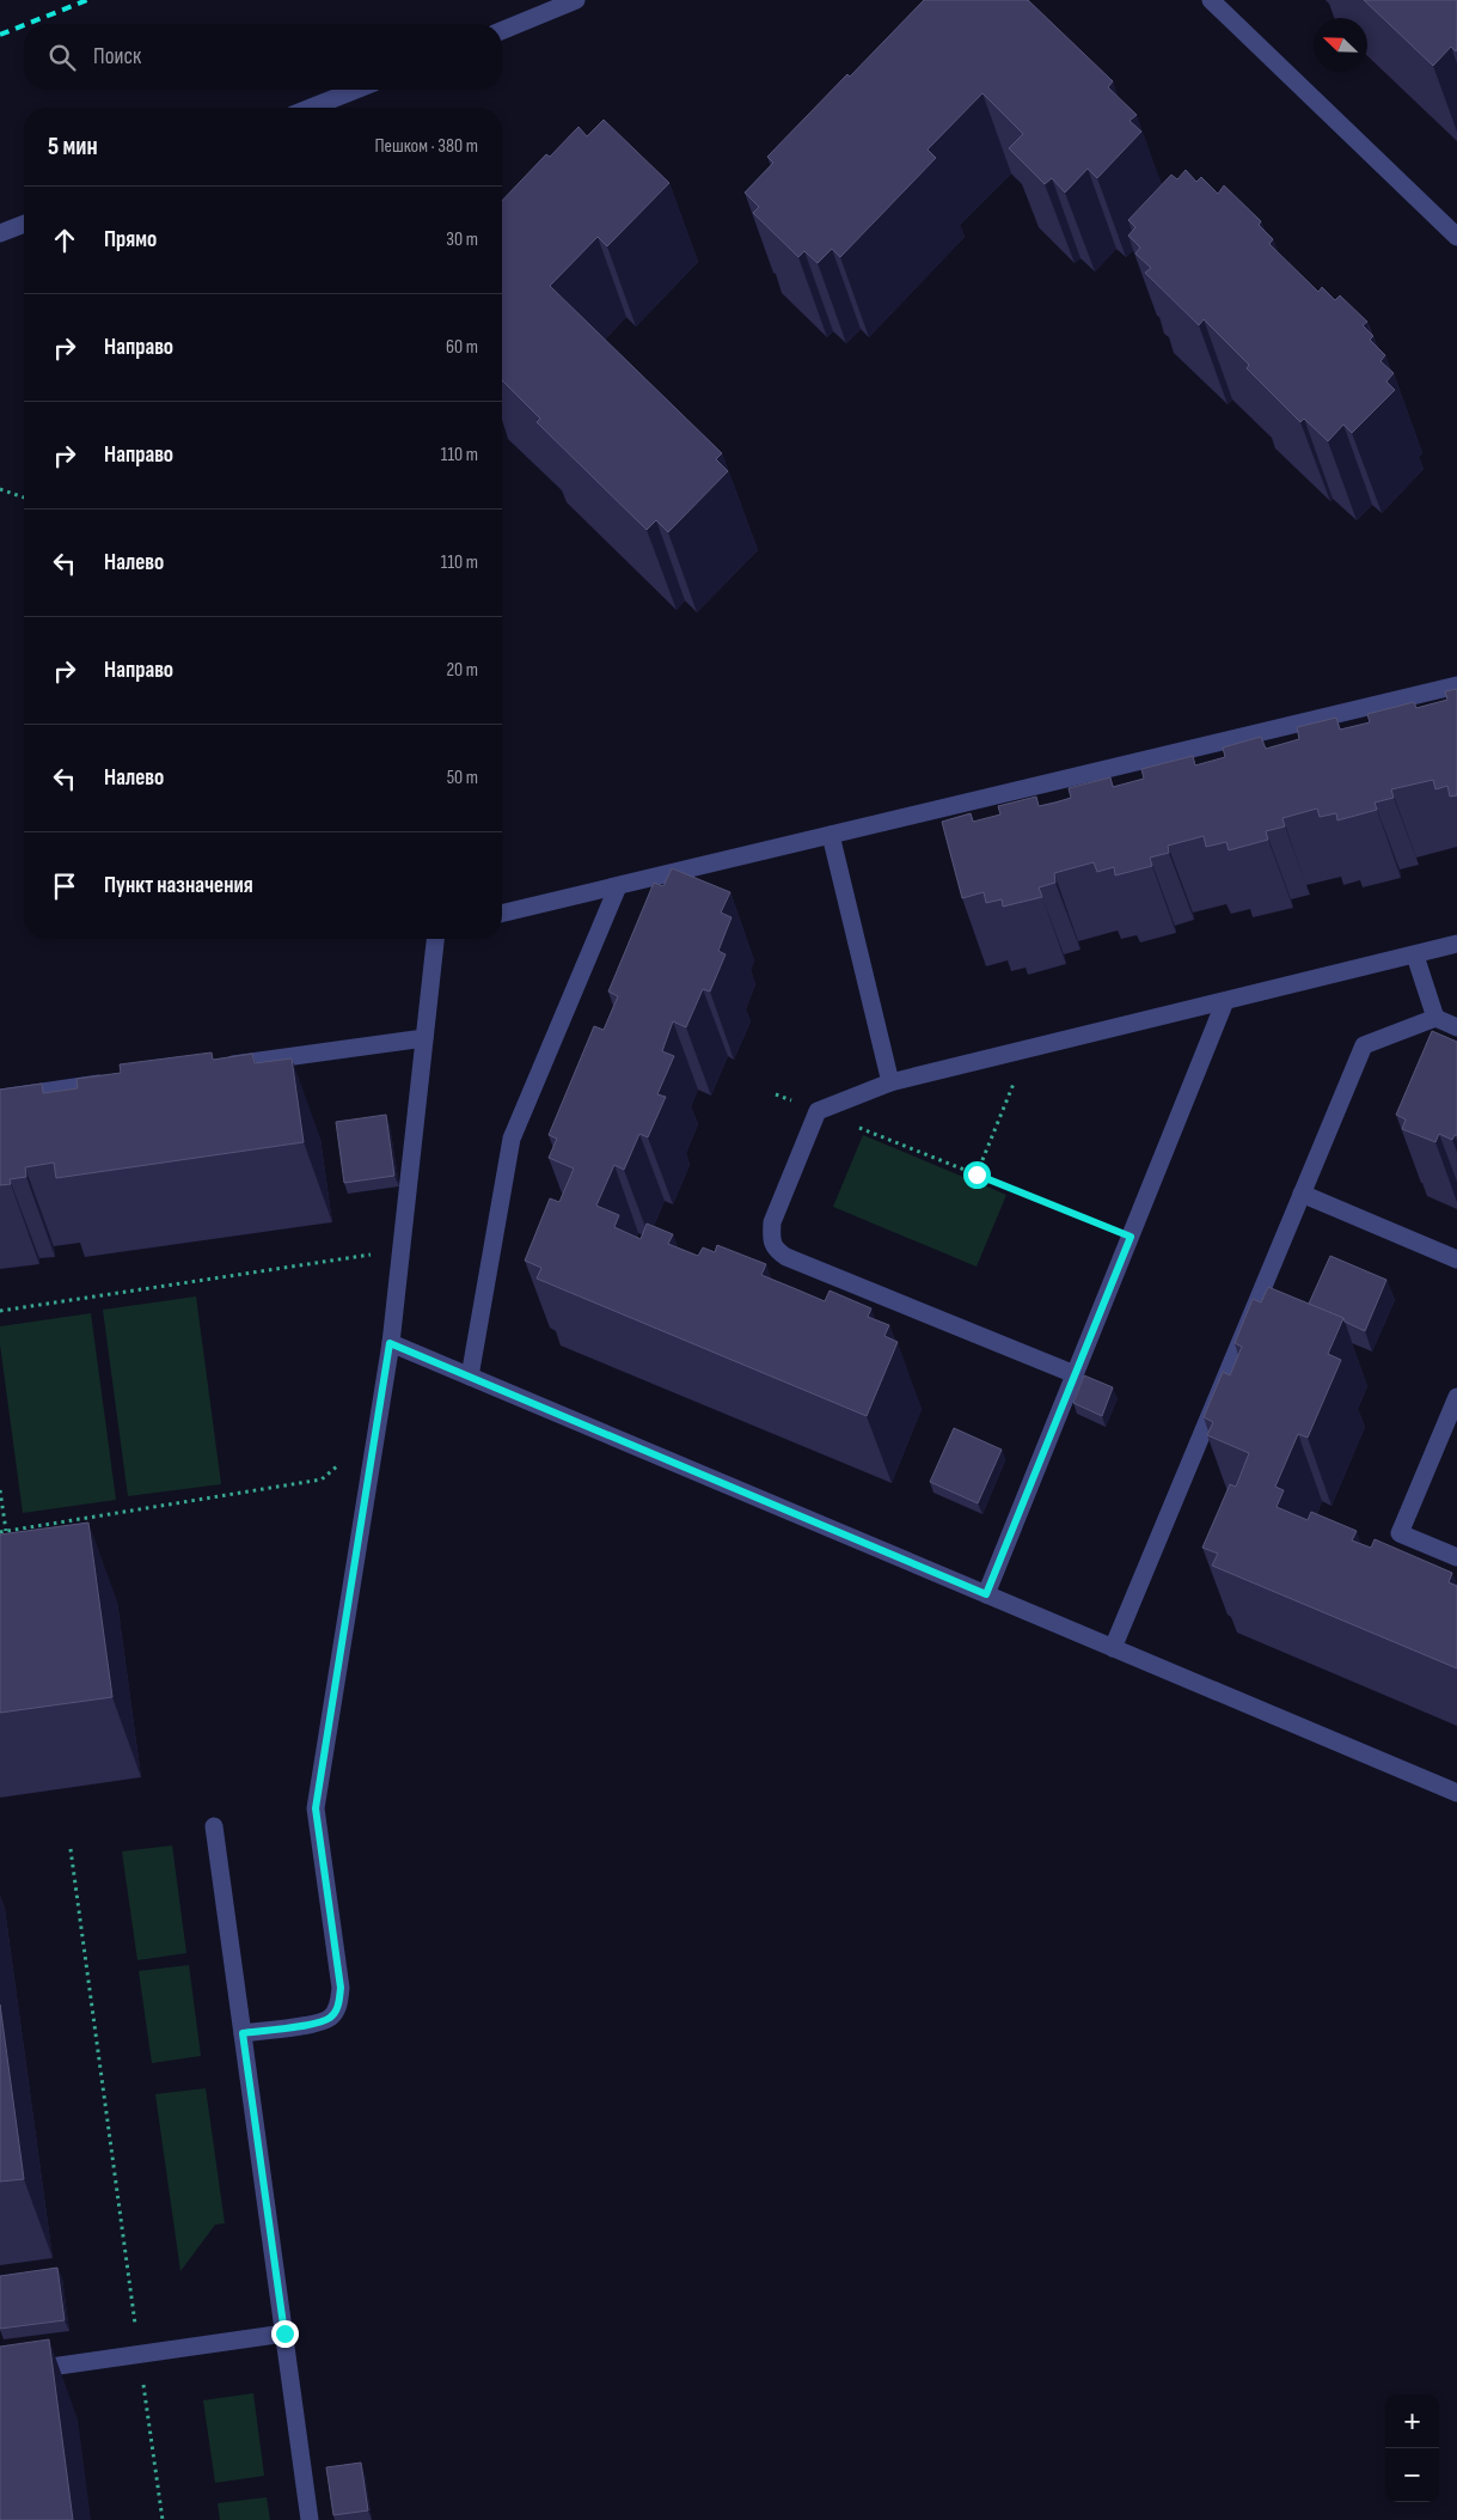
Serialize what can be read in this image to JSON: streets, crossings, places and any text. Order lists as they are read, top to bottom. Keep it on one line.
{"north":"top left","page":{"search":"Поиск","heading":["5 мин","Пешком · 380 m"],"list":[["Прямо","30 m"],["Направо","60 m"],["Направо","110 m"],["Налево","110 m"],["Направо","20 m"],["Налево","50 m"],"Пункт назначения"],"map_buttons":["+","−"]}}
